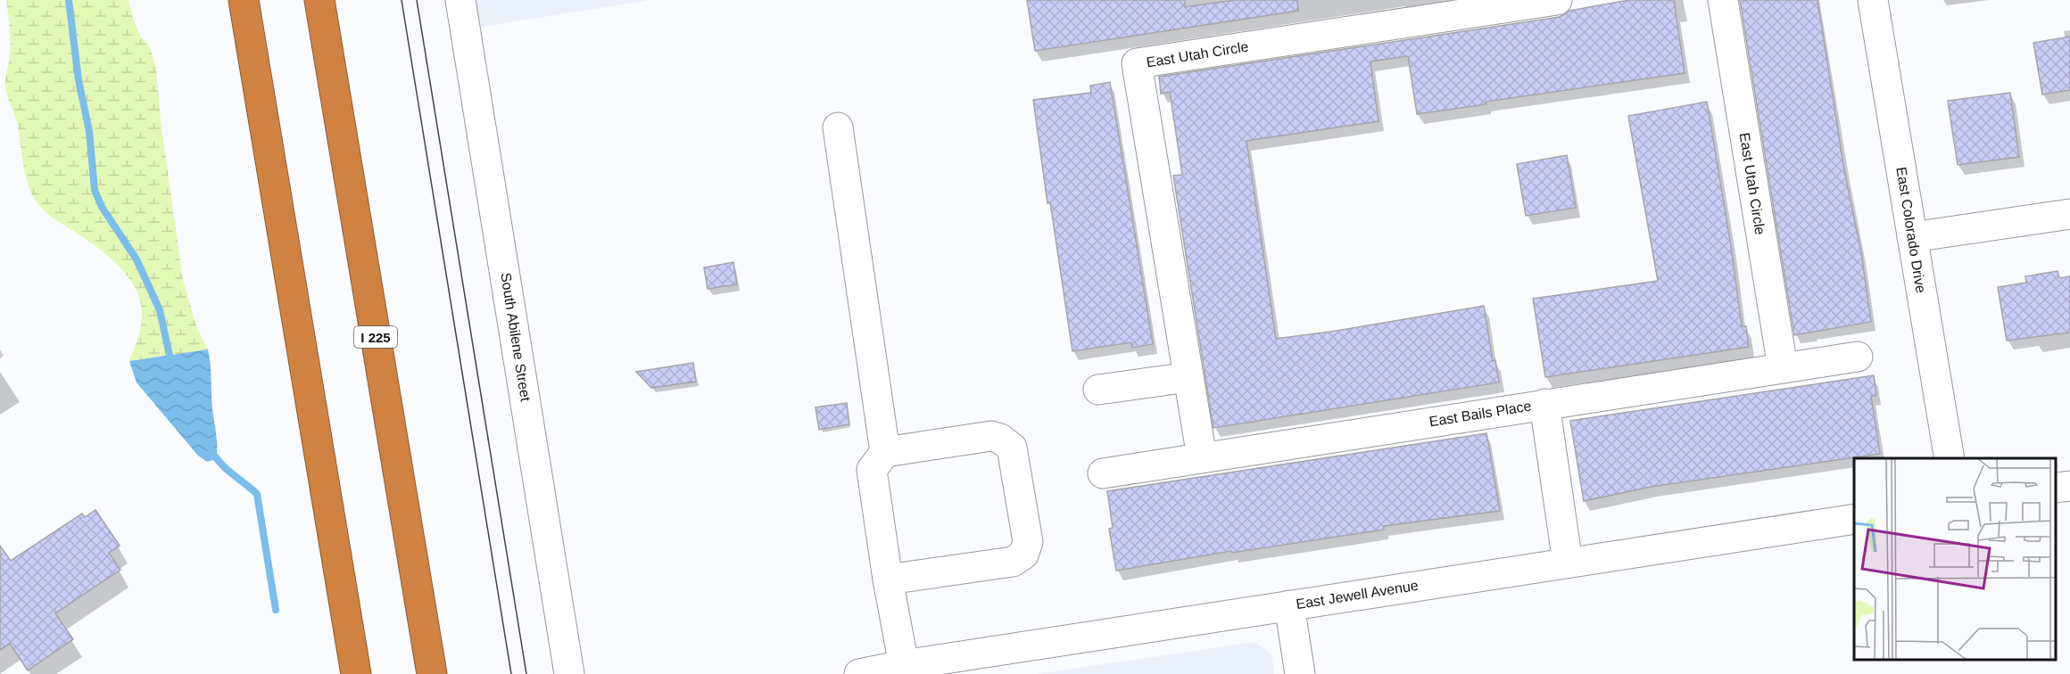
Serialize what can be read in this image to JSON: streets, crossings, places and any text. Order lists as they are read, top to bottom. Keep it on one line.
{"streets":{"highway":["I 225"],"street":["East Utah Circle","East Colorado Drive","South Abilene Street","East Bails Place","East Jewell Avenue"]},"crossings":[["East Utah Circle","East Bails Place"]]}
